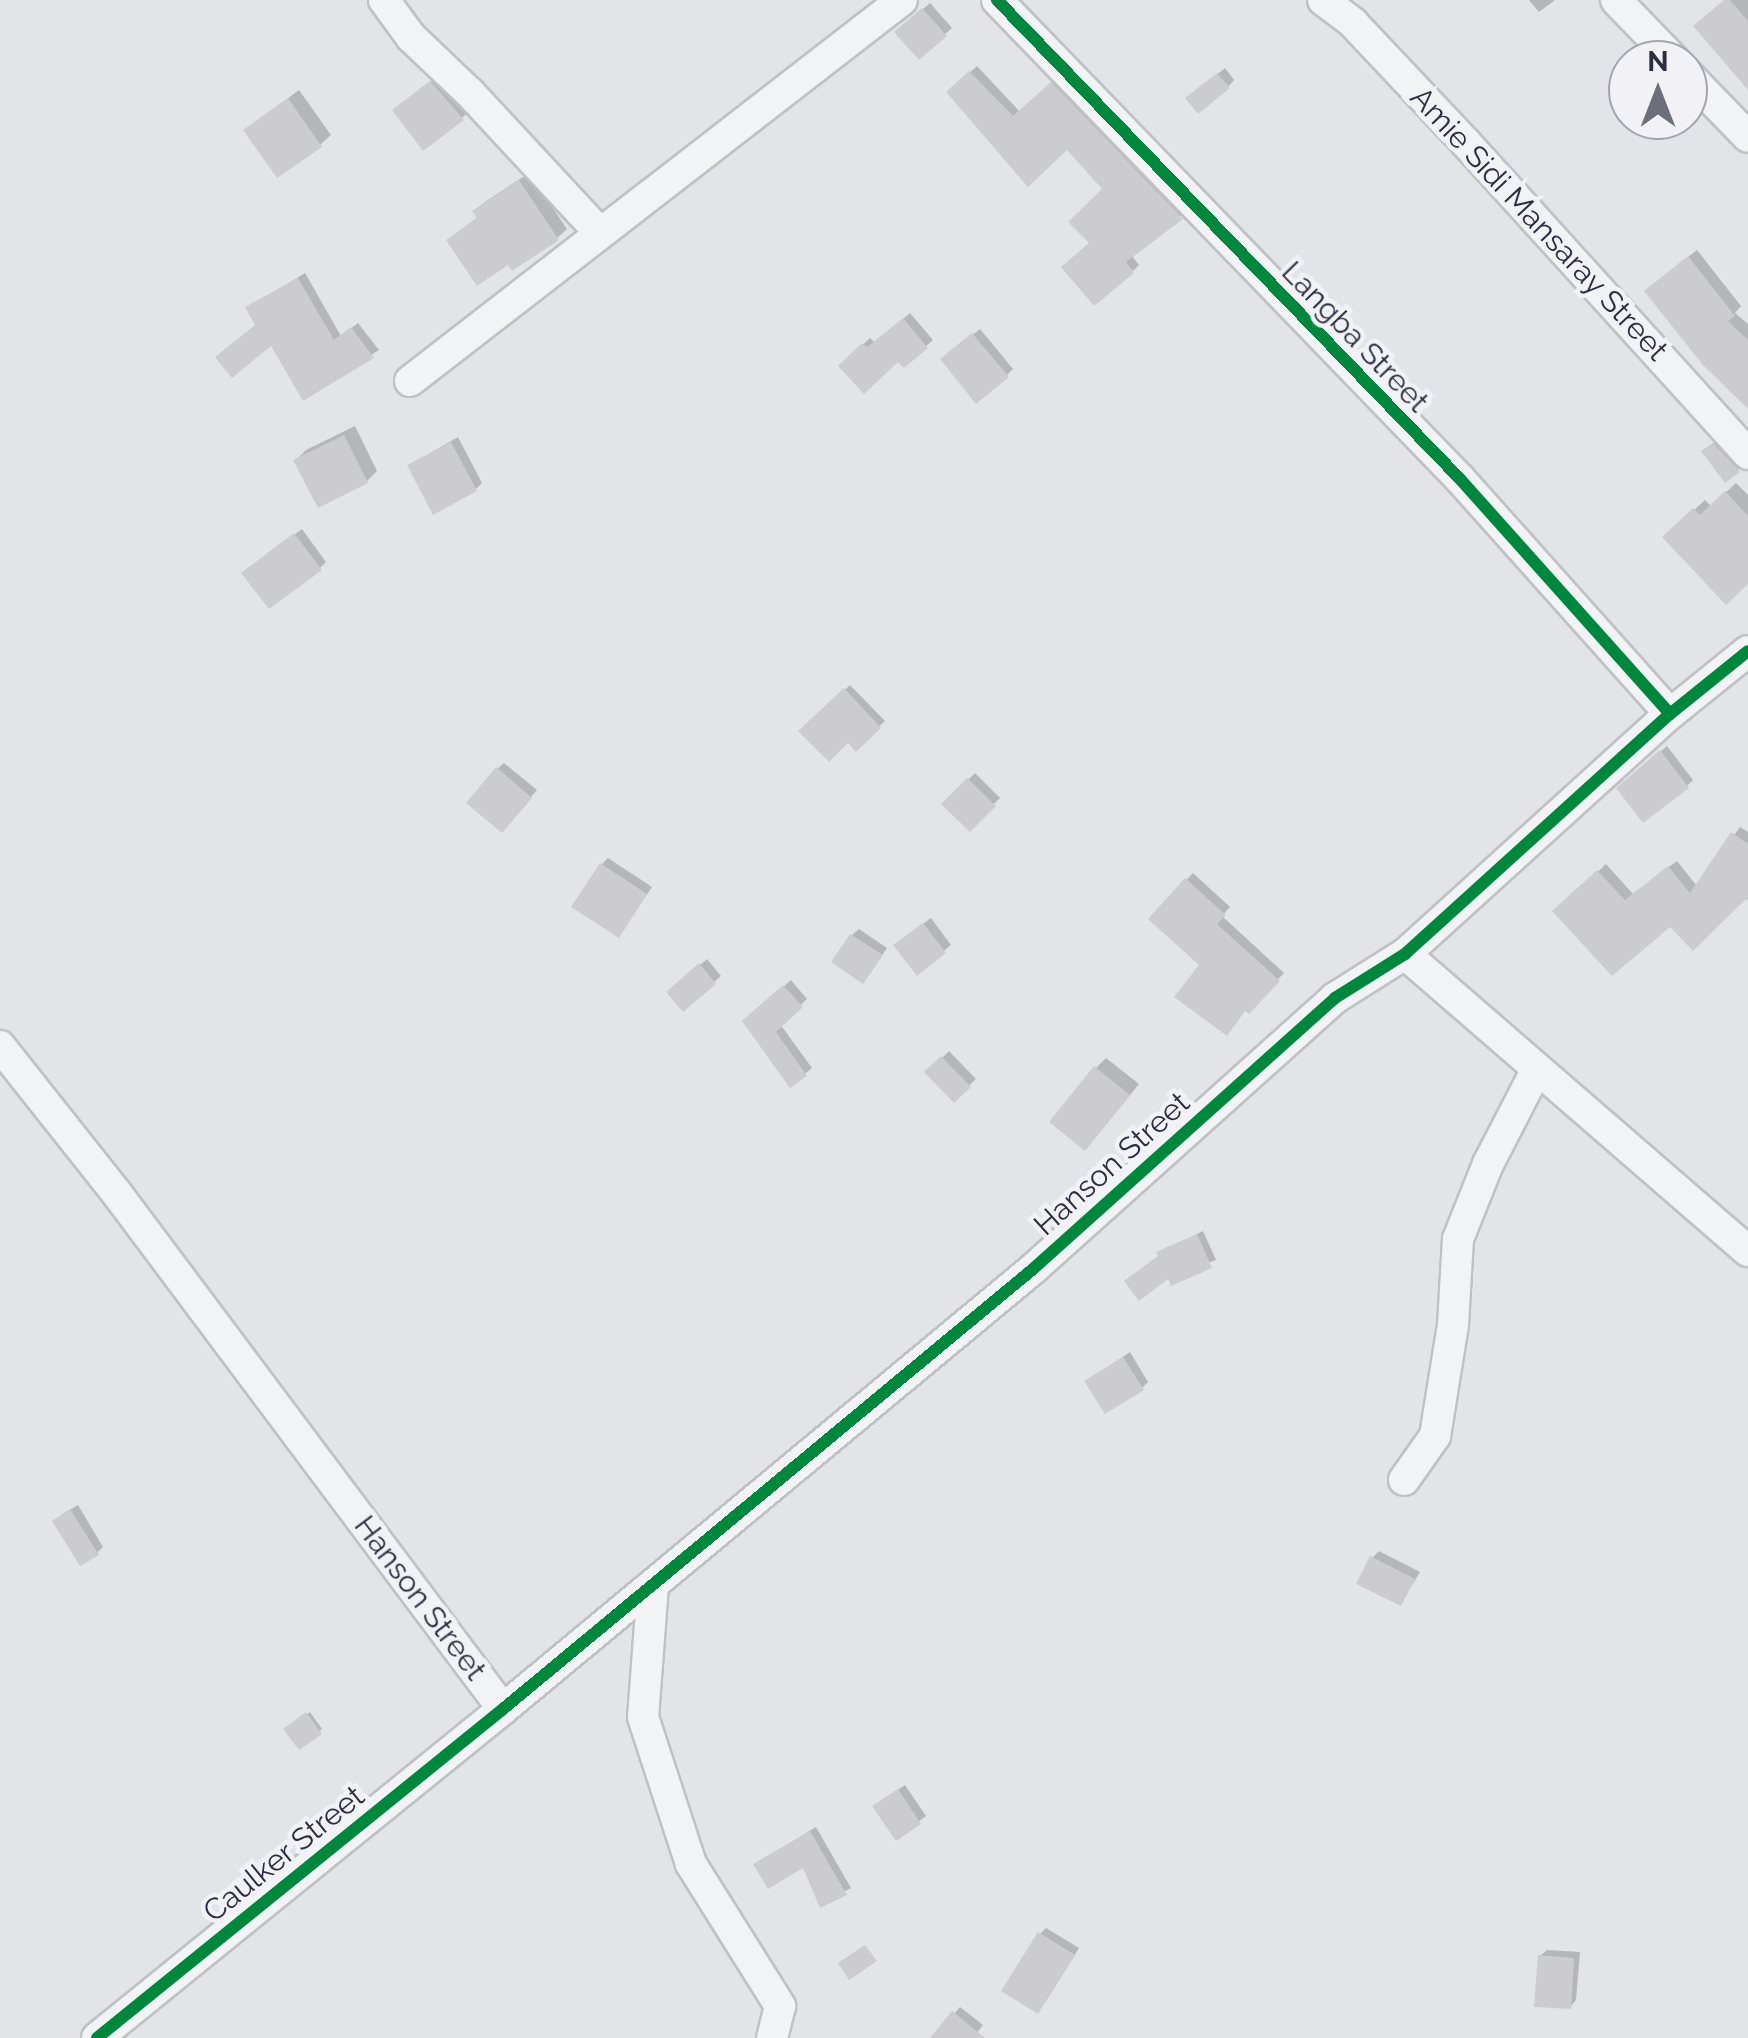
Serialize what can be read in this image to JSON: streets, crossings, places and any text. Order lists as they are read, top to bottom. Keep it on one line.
{"streets":{"street":["Amie Sidi Mansaray Street","Langba Street","Hanson Street","Caulker Street"]},"crossings":[["Langba Street","Hanson Street"],["Hanson Street","Caulker Street"]],"north":"top"}
